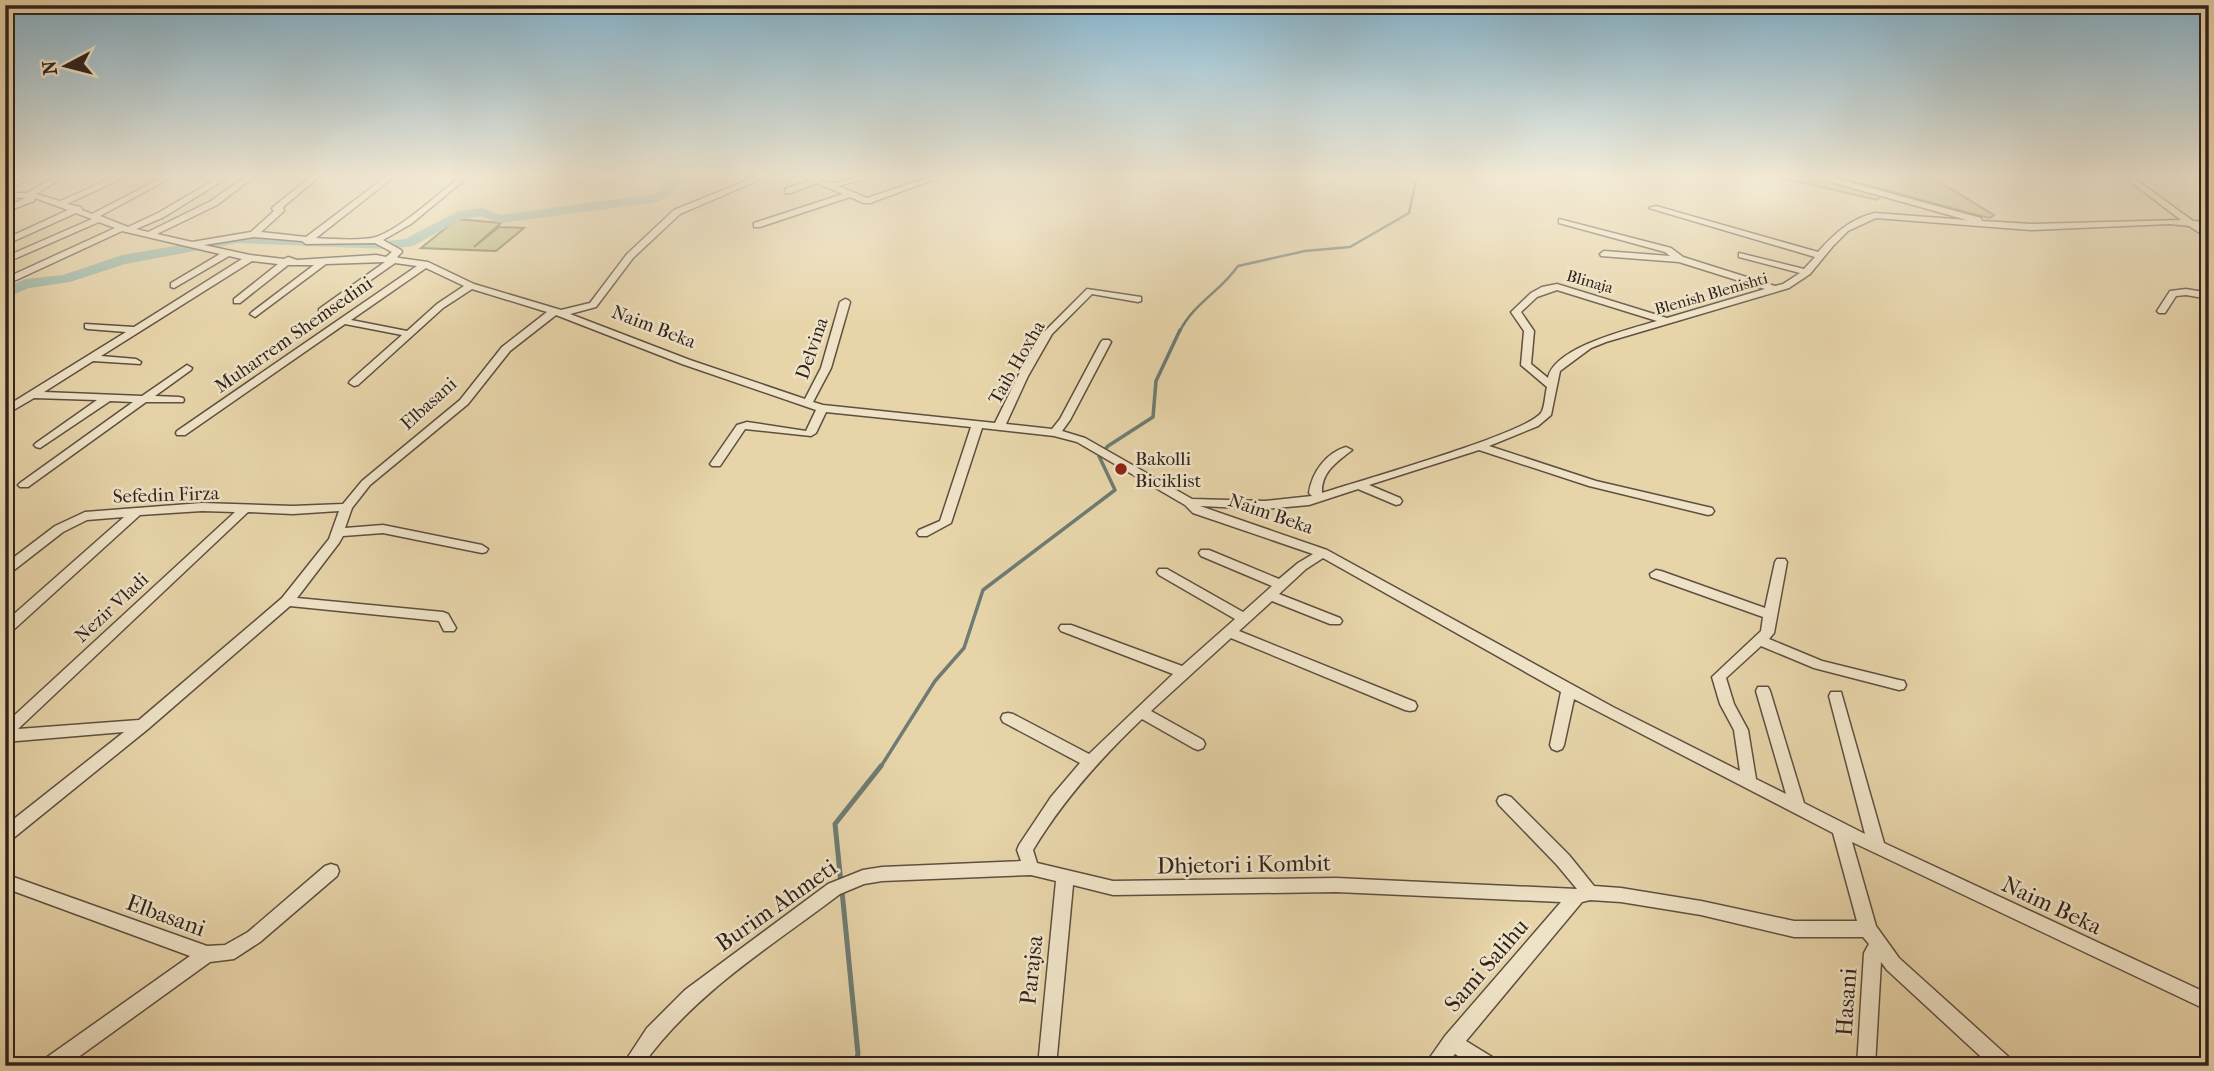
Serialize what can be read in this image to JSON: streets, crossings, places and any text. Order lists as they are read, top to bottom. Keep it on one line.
{"streets":{"street":["Blinaja","Blenish Blenishti","Naim Beka","Muharrem Shemsedini","Delvina","Taib Hoxha","Elbasani","Sefedin Firza","Nezir Vladi","Dhjetori i Kombit","Burim Ahmeti","Sami Salihu","Parajsa","Hasani"]},"crossings":[["Blinaja","Blenish Blenishti"],["Blenish Blenishti","Naim Beka"],["Naim Beka","Muharrem Shemsedini"],["Naim Beka","Delvina"],["Naim Beka","Taib Hoxha"],["Naim Beka","Elbasani"],["Elbasani","Sefedin Firza"],["Sefedin Firza","Nezir Vladi"],["Dhjetori i Kombit","Burim Ahmeti"],["Dhjetori i Kombit","Sami Salihu"],["Dhjetori i Kombit","Parajsa"],["Dhjetori i Kombit","Hasani"]],"places":["Bakolli Biciklist"],"north":"left"}
